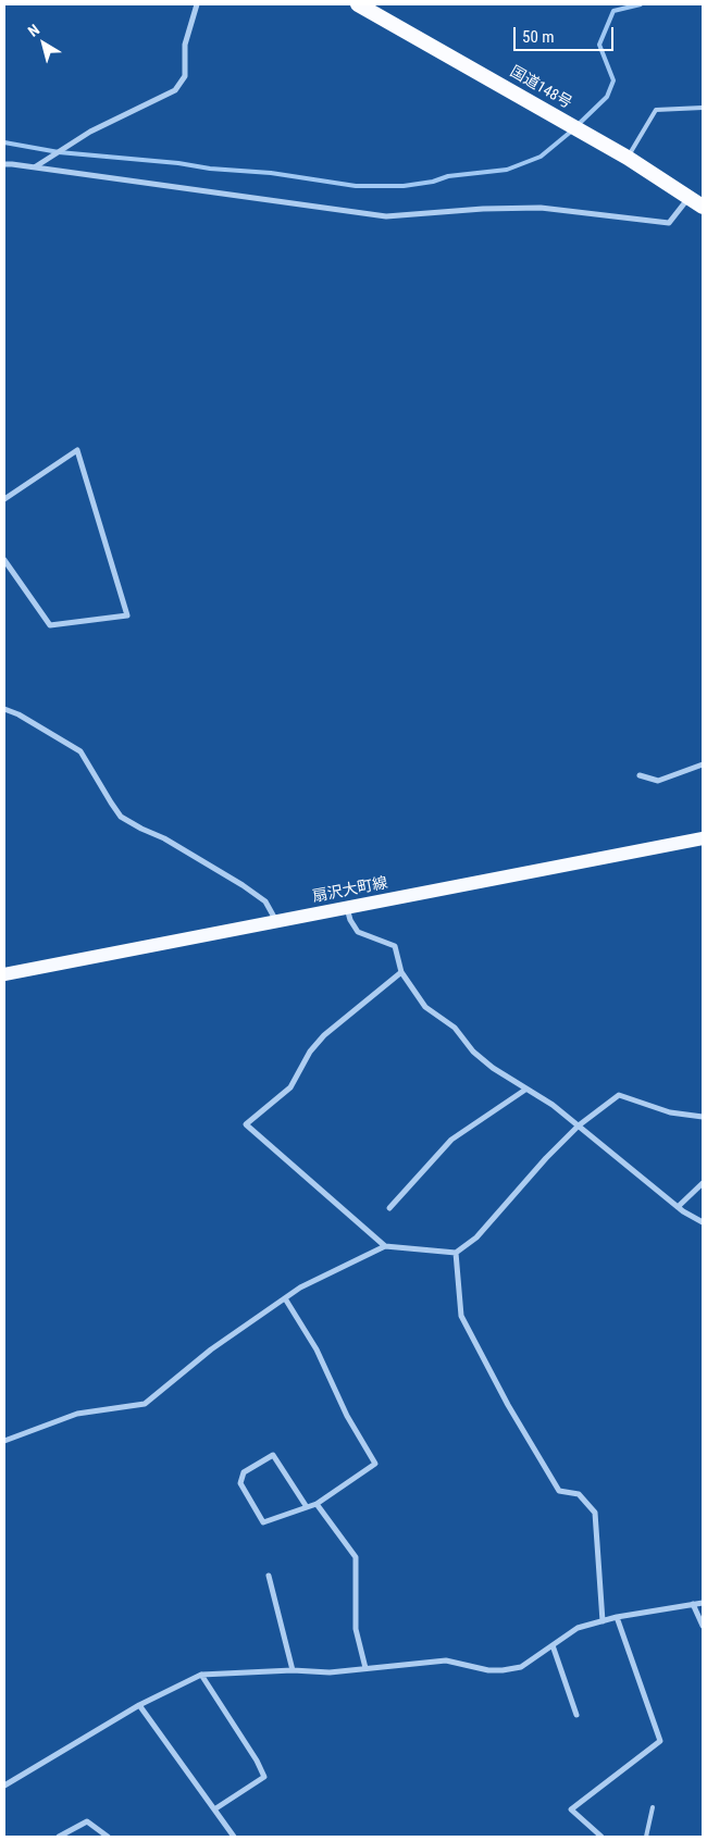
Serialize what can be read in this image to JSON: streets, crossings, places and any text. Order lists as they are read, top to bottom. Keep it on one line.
{"streets":{"highway":["国道148号"],"main road":["扇沢大町線"]},"scale_bar":"50 m","north":"top left"}
